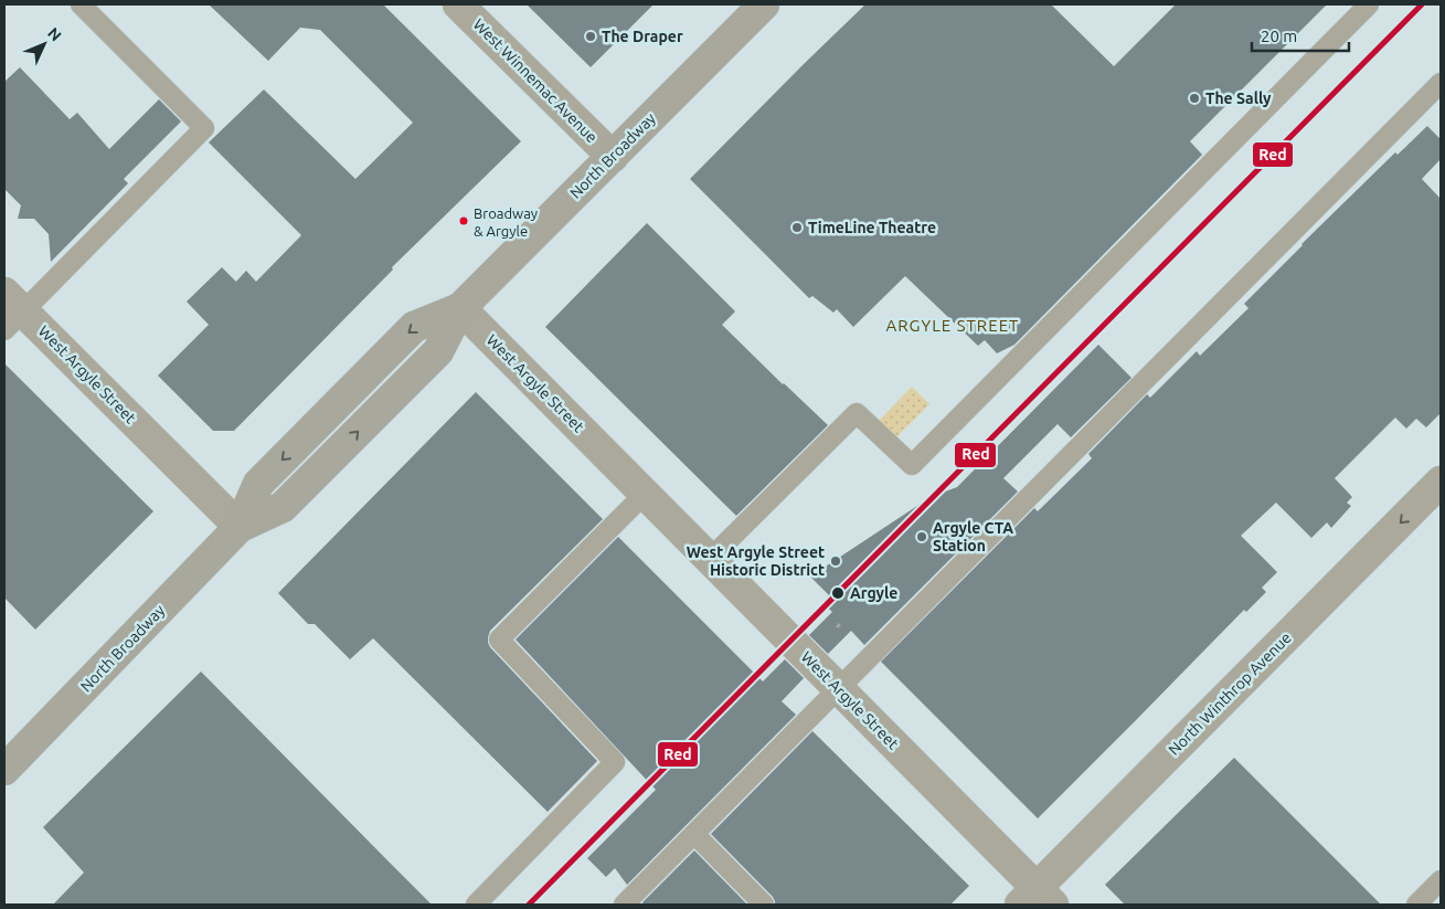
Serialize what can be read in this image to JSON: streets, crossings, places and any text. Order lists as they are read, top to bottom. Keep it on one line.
{"streets":{"main road":["North Broadway"],"street":["West Winnemac Avenue","West Argyle Street","North Winthrop Avenue"]},"crossings":[["West Winnemac Avenue","North Broadway"],["North Broadway","West Argyle Street"],["West Argyle Street","North Winthrop Avenue"]],"one_way":["North Winthrop Avenue"],"districts":["ARGYLE STREET"],"places":["The Draper","The Sally","Broadway & Argyle","TimeLine Theatre","Argyle CTA Station","West Argyle Street Historic District","Argyle"],"lines":["transit line Red"],"scale_bar":"20 m","north":"top right"}
